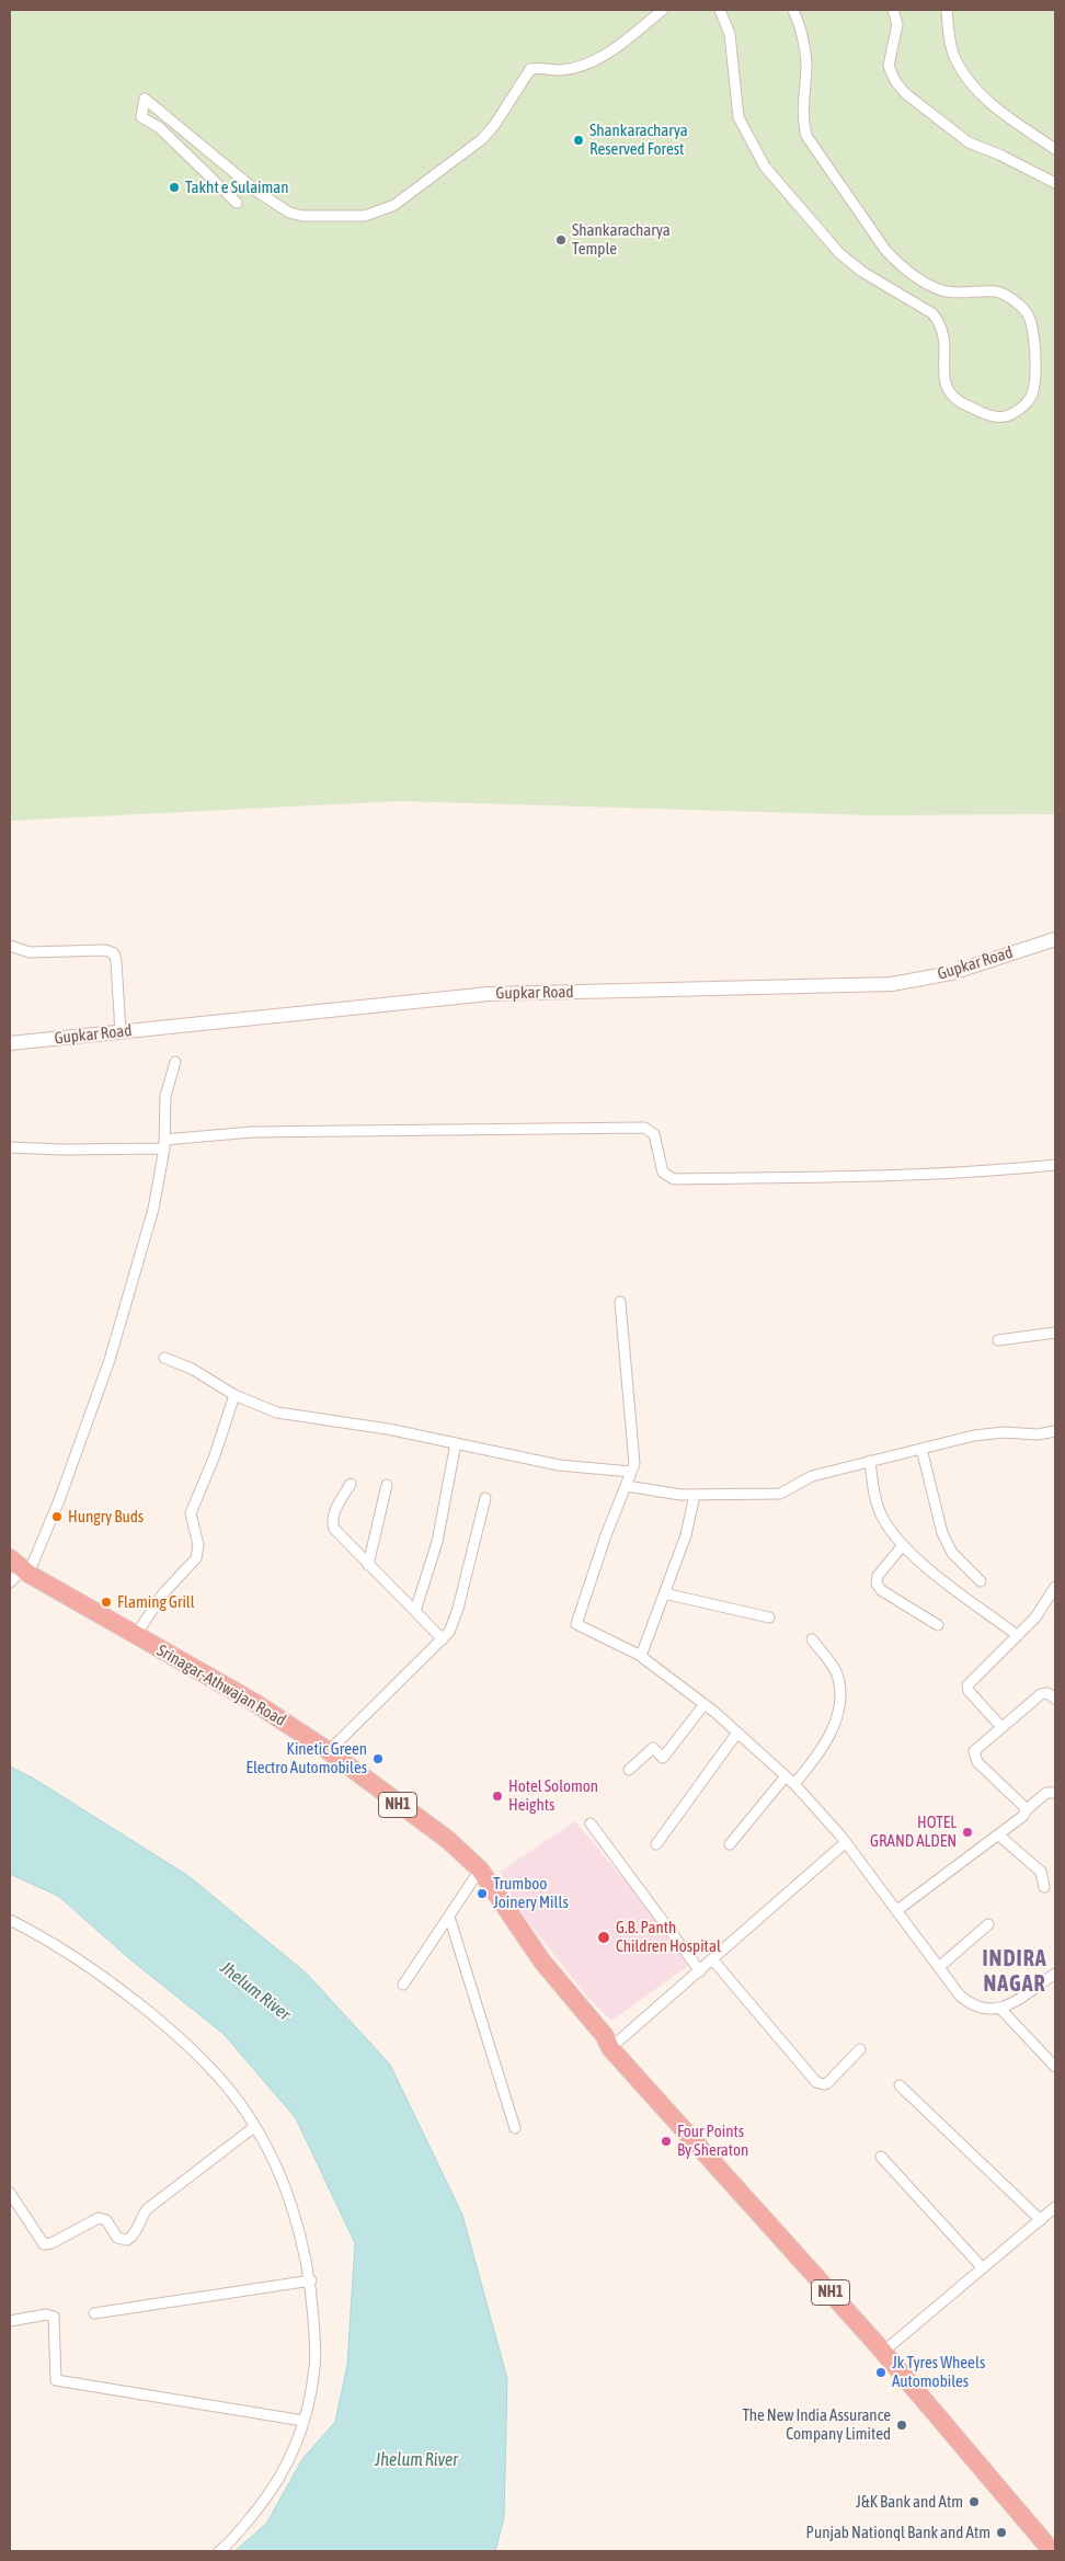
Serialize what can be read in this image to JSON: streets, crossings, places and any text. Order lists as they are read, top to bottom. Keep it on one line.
{"streets":{"highway":["Srinagar-Athwajan Road","NH1"],"main road":["Gupkar Road"]},"crossings":[["Srinagar-Athwajan Road","NH1"]],"districts":["INDIRA NAGAR"],"water":["Jhelum River"],"places":["Shankaracharya Reserved Forest","Takht e Sulaiman","Shankaracharya Temple","Hungry Buds","Flaming Grill","Kinetic Green Electro Automobiles","Hotel Solomon Heights","HOTEL GRAND ALDEN","Trumboo Joinery Mills","G.B. Panth Children Hospital","Four Points By Sheraton","Jk Tyres Wheels Automobiles","The New India Assurance Company Limited","J&K Bank and Atm","Punjab Nationql Bank and Atm"]}
